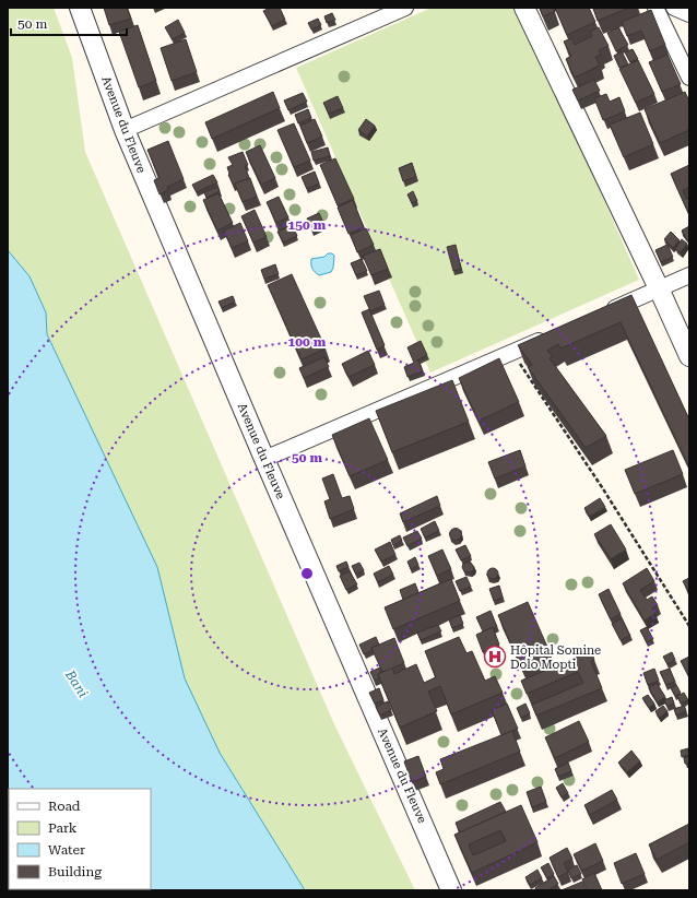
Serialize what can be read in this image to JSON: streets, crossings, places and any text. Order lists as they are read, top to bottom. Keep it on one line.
{"streets":{"street":["Avenue du Fleuve"]},"water":["Bani"],"places":{"hospital":["Hôpital Somine Dolo Mopti"]},"legend":["Road","Park","Water","Building"],"scale_bar":"50 m","rings":["150 m","100 m","50 m"]}
